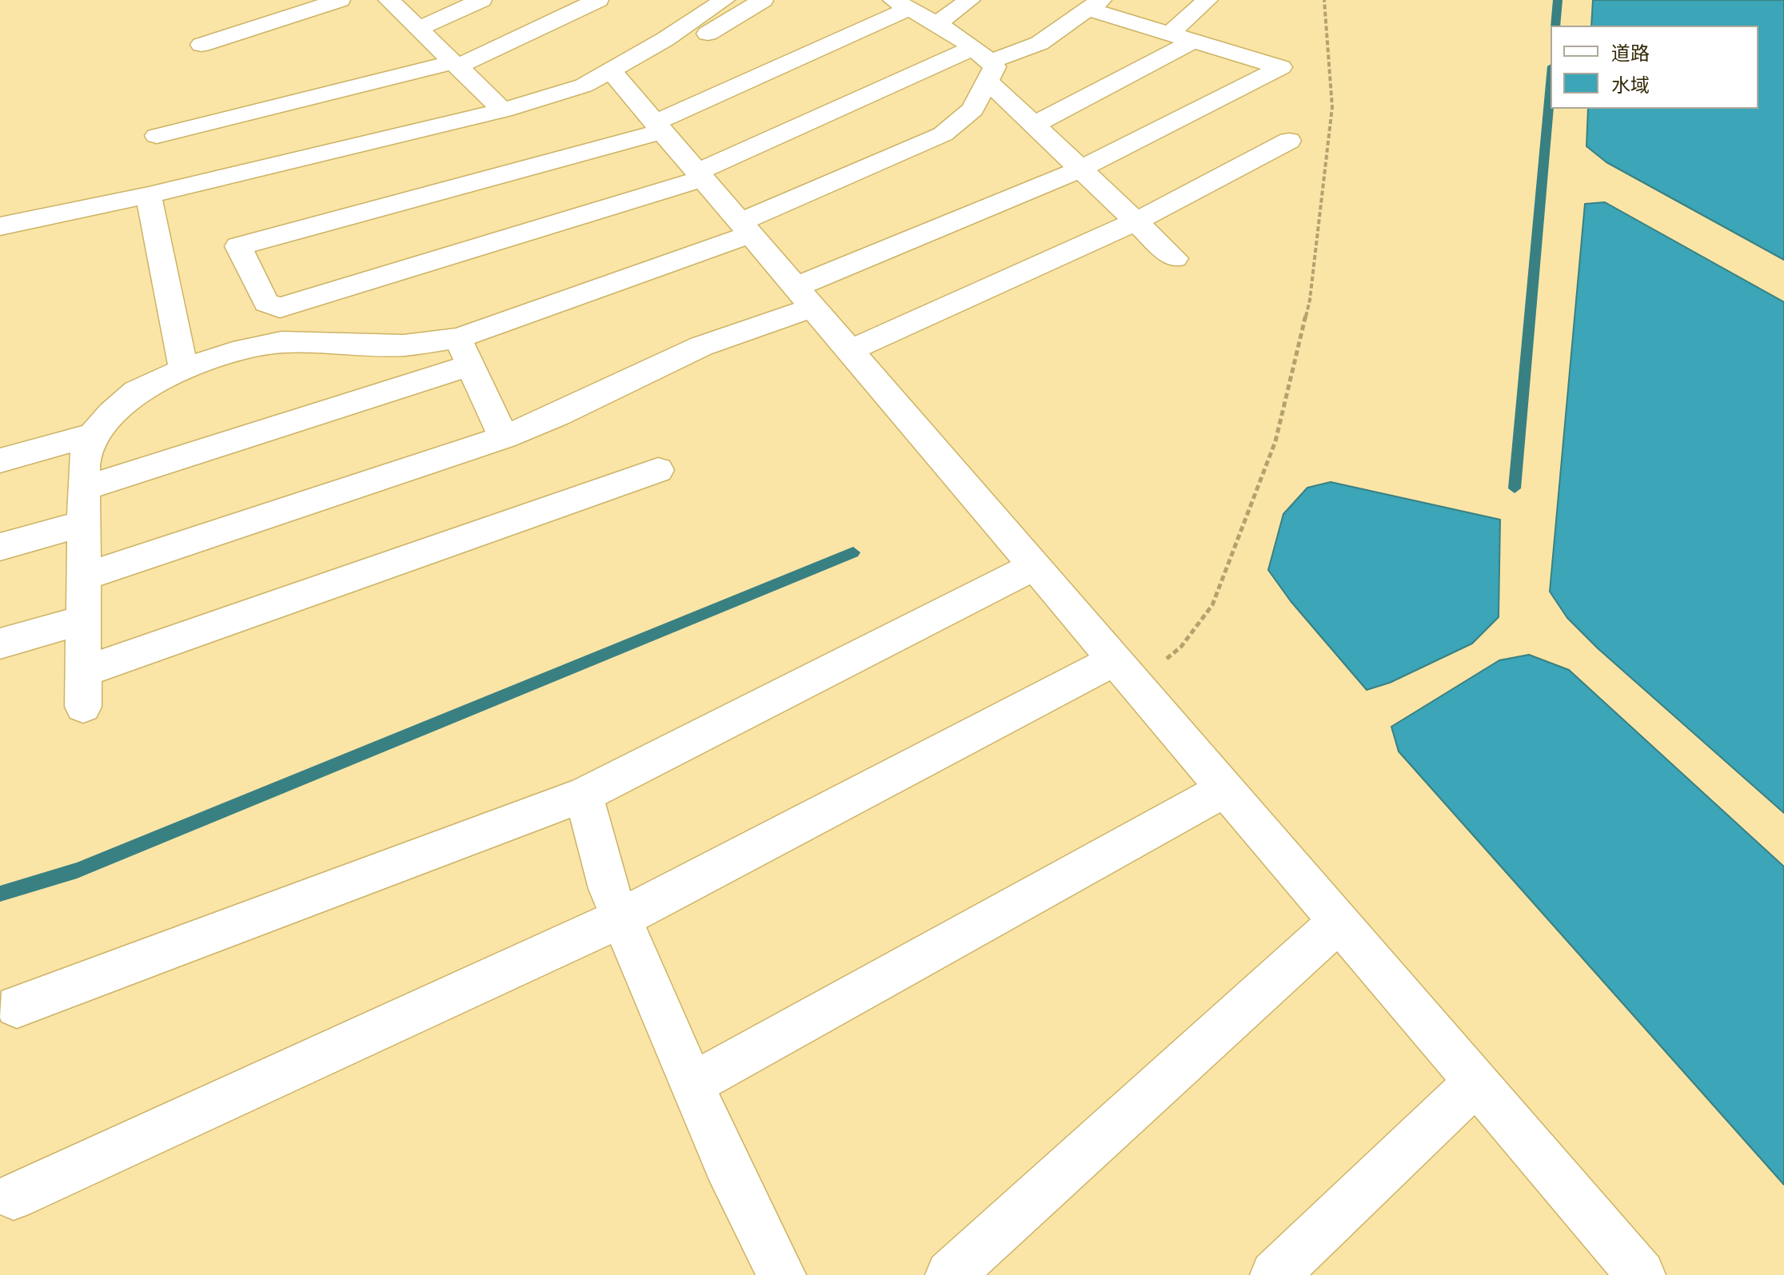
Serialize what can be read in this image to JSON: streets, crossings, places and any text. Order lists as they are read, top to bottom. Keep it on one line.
{"legend":["道路","水域"]}
